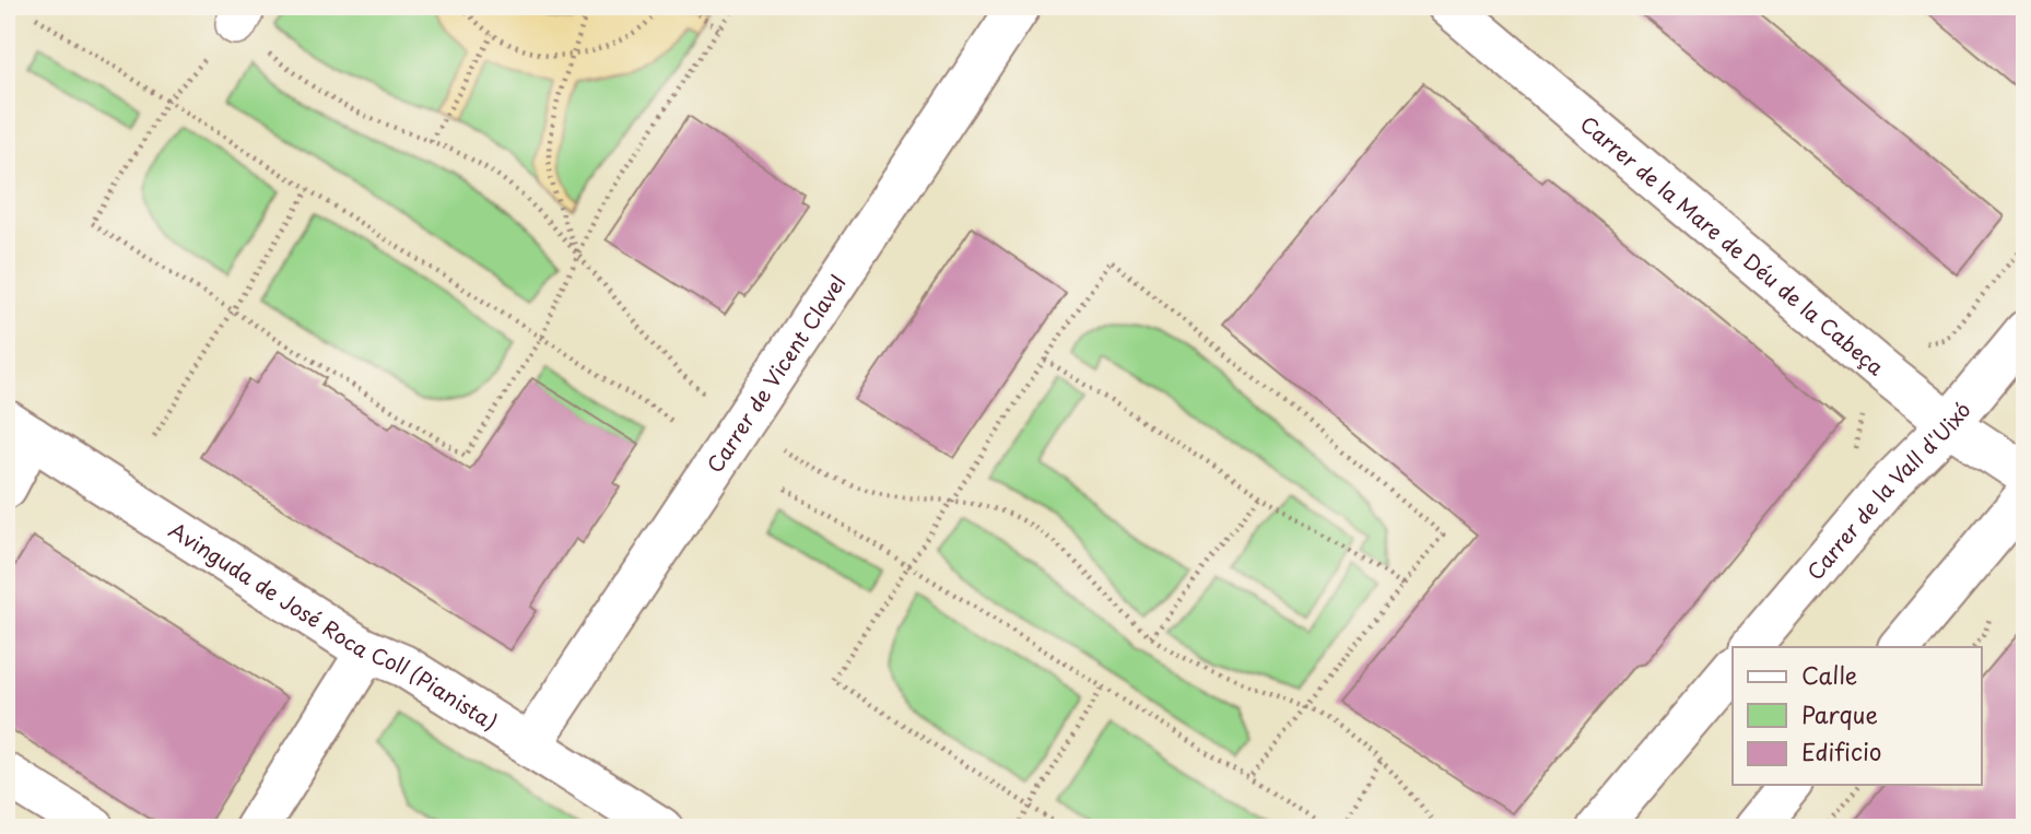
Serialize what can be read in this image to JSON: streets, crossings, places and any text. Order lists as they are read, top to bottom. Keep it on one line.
{"streets":{"street":["Carrer de la Mare de Déu de la Cabeça","Carrer de Vicent Clavel","Carrer de la Vall d'Uixó","Avinguda de José Roca Coll (Pianista)"]},"crossings":[["Carrer de la Mare de Déu de la Cabeça","Carrer de la Vall d'Uixó"],["Carrer de Vicent Clavel","Avinguda de José Roca Coll (Pianista)"]],"legend":["Calle","Parque","Edificio"]}
